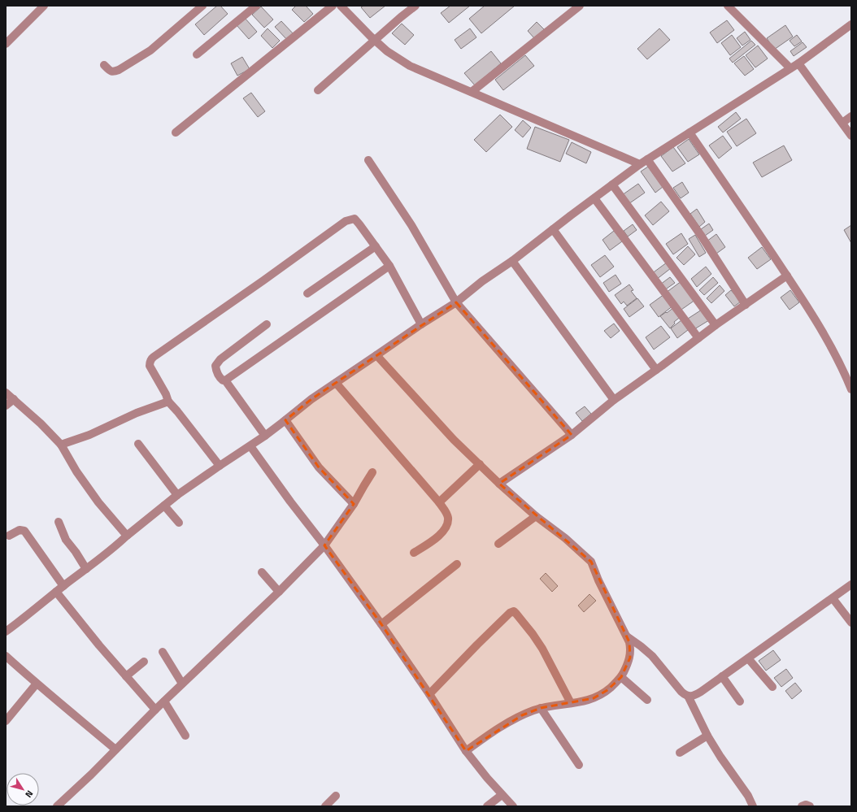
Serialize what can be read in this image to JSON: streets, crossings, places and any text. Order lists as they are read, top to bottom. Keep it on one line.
{"north":"bottom right"}
